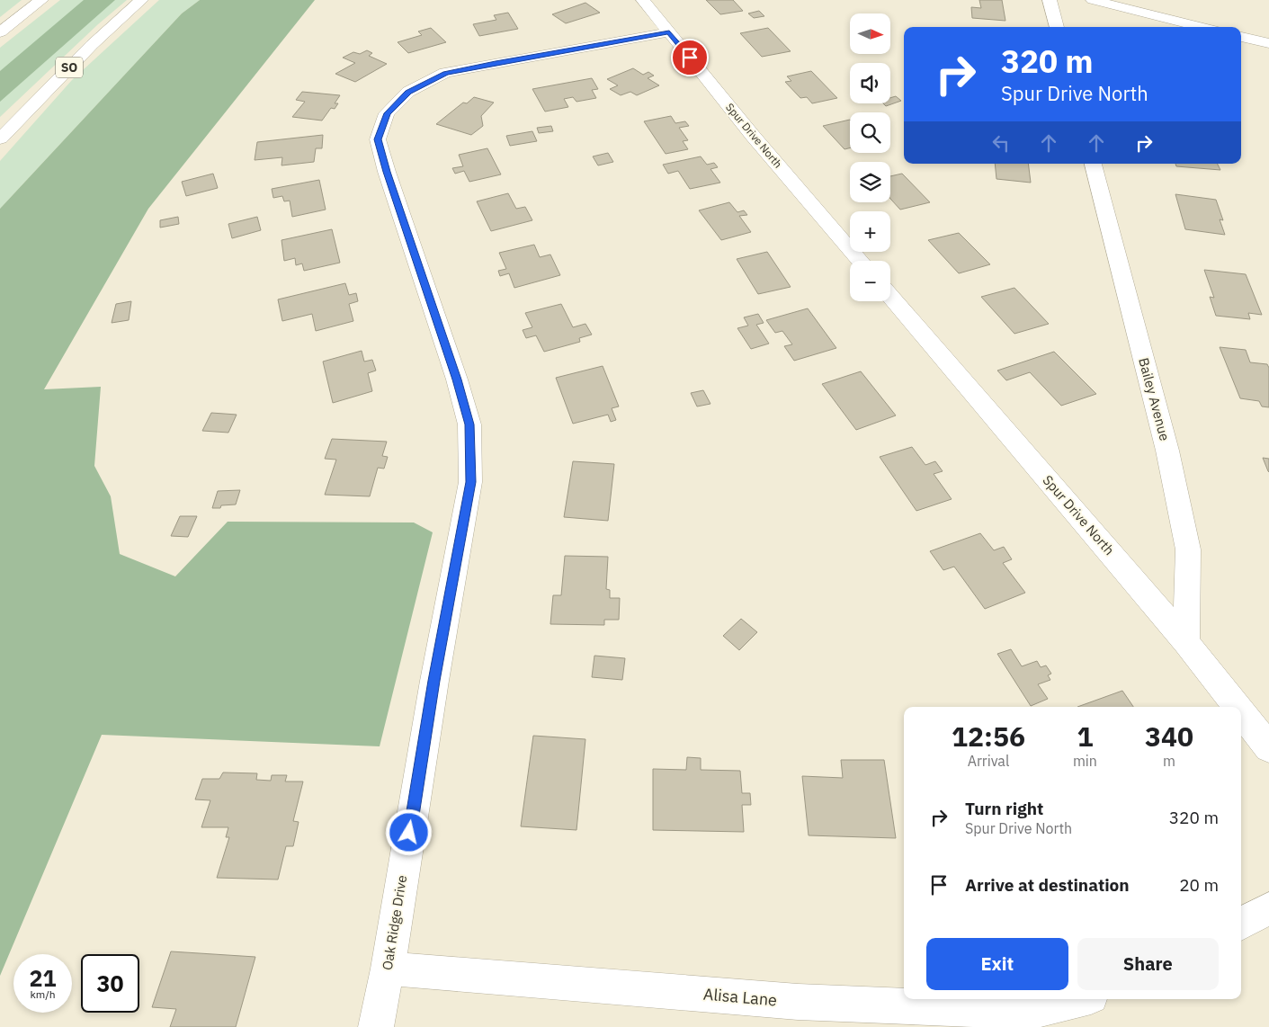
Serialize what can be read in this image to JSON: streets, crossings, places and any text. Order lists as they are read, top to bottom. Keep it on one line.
{"streets":{"main road":["SO","Spur Drive North","Bailey Avenue","Oak Ridge Drive","Alisa Lane"]},"crossings":[["Spur Drive North","Bailey Avenue"],["Spur Drive North","Oak Ridge Drive"],["Oak Ridge Drive","Alisa Lane"]],"north":"right","page":{"map_buttons":["+","−"],"turn":["320 m","Spur Drive North"],"eta":["12:56","Arrival","1","min","340","m"],"list":[{"name":"Turn right","note":"Spur Drive North","value":"320 m"},{"name":"Arrive at destination","value":"20 m"}],"buttons":["Exit","Share"],"speed":"21 km/h","limit":"30"}}
